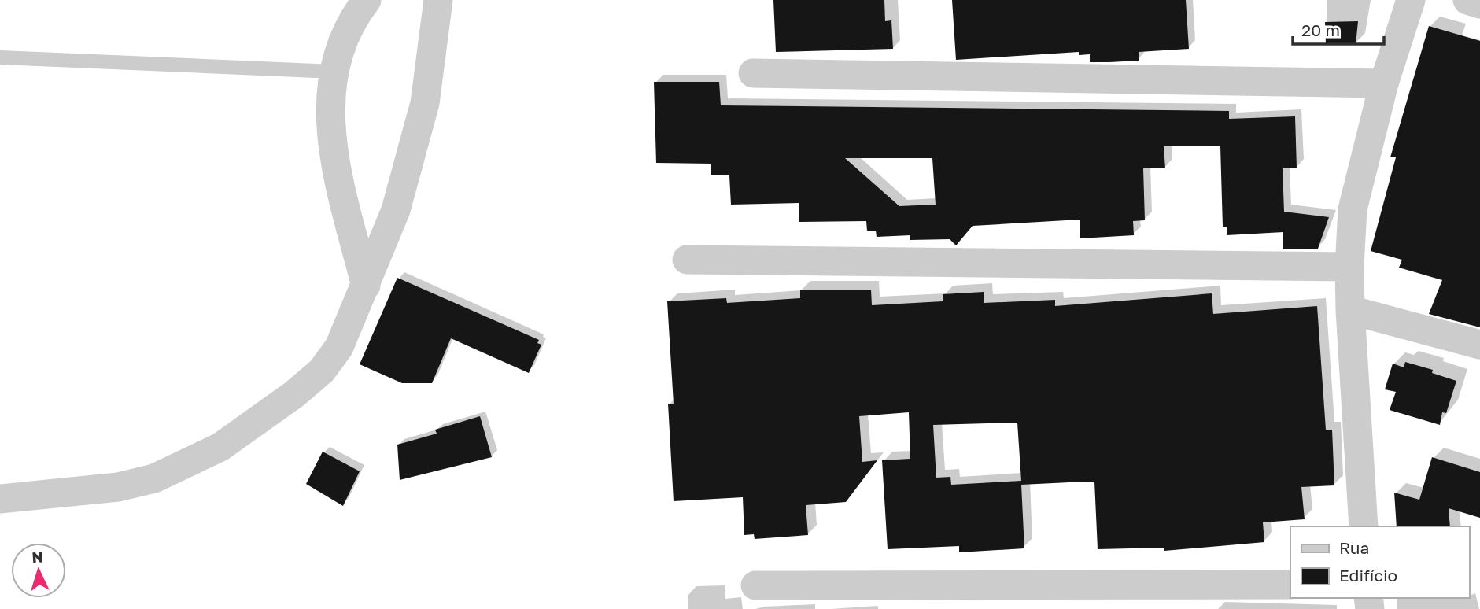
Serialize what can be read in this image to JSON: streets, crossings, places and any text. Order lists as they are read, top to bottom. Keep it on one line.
{"legend":["Rua","Edifício"],"scale_bar":"20 m","north":"top"}
